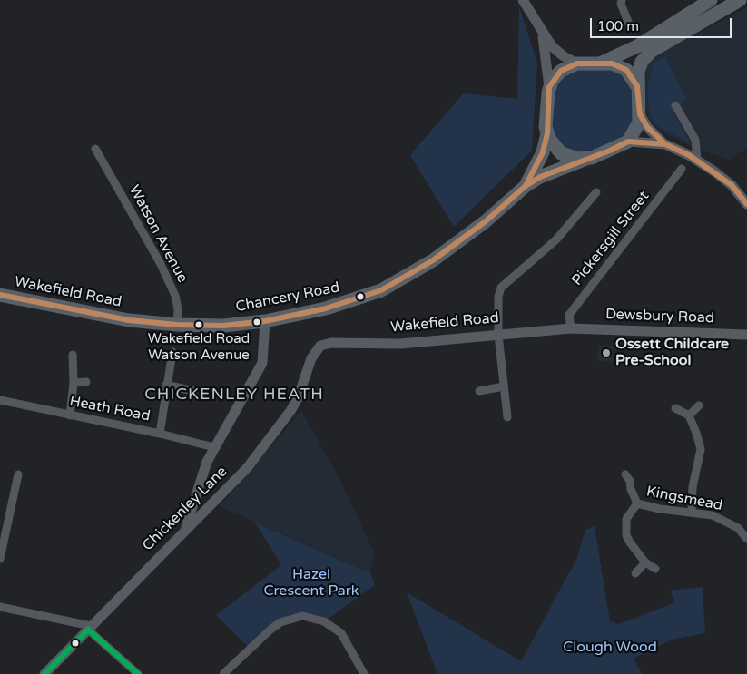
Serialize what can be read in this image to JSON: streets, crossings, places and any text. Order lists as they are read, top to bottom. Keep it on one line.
{"streets":{"highway":["Wakefield Road","Chancery Road"],"street":["Watson Avenue","Pickersgill Street","Dewsbury Road","Heath Road","Kingsmead","Chickenley Lane"]},"crossings":[["Watson Avenue","Chancery Road"],["Pickersgill Street","Wakefield Road"],["Pickersgill Street","Dewsbury Road"],["Wakefield Road","Chancery Road"],["Wakefield Road","Dewsbury Road"],["Wakefield Road","Chickenley Lane"]],"districts":["CHICKENLEY HEATH"],"parks":["Hazel Crescent Park","Clough Wood"],"places":["Wakefield Road Watson Avenue","Ossett Childcare Pre-School"],"scale_bar":"100 m"}
